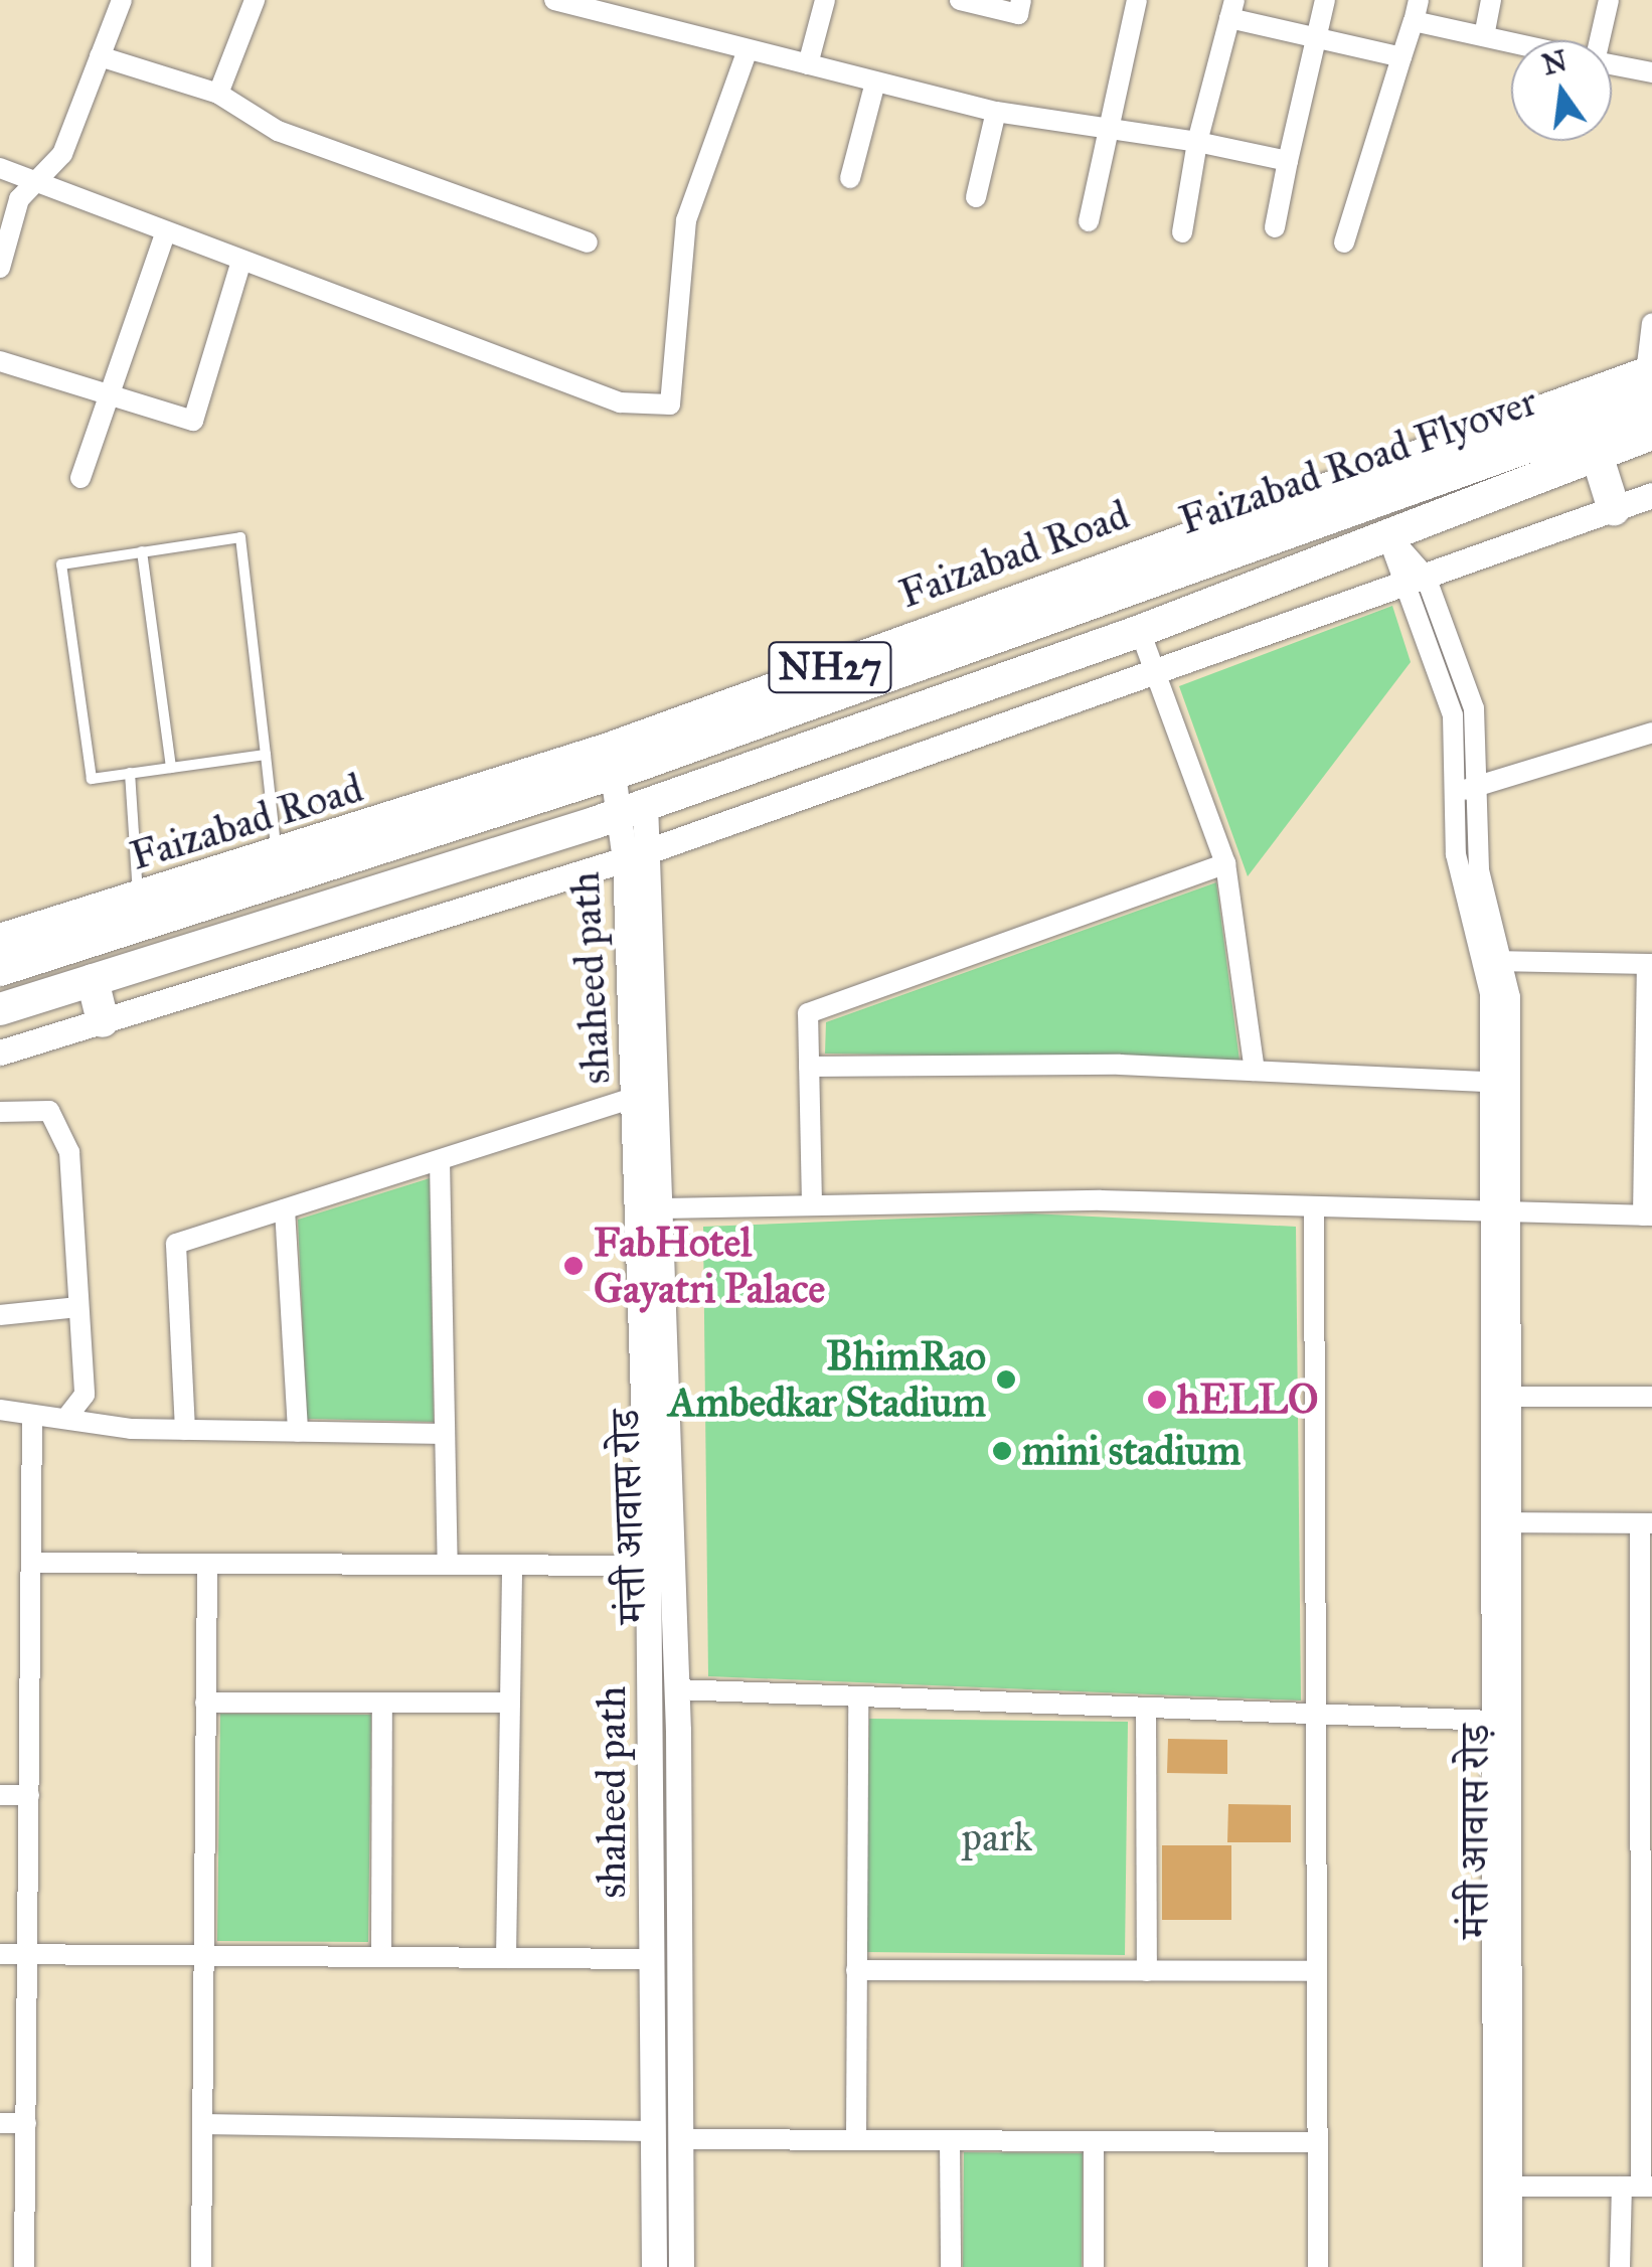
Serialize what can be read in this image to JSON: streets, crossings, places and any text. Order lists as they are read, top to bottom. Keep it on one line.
{"streets":{"highway":["Faizabad Road Flyover","Faizabad Road","NH27","मंत्ती आवास रोड"],"street":["shaheed path","मंत्ती आवास रोड़"]},"crossings":[["Faizabad Road Flyover","Faizabad Road"],["Faizabad Road Flyover","मंत्ती आवास रोड"],["shaheed path","मंत्ती आवास रोड"]],"parks":["park"],"places":["FabHotel Gayatri Palace","BhimRao Ambedkar Stadium","hELLO","mini stadium"],"north":"top"}
